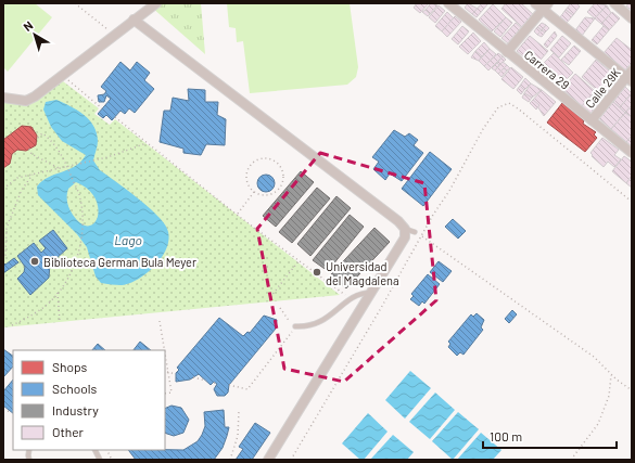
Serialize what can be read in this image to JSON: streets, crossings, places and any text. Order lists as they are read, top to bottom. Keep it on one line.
{"streets":{"street":["Carrera 29","Calle 29K"]},"crossings":[["Carrera 29","Calle 29K"]],"water":["Lago"],"places":["Biblioteca German Bula Meyer","Universidad del Magdalena"],"legend":["Shops","Schools","Industry","Other"],"scale_bar":"100 m","north":"top left"}
